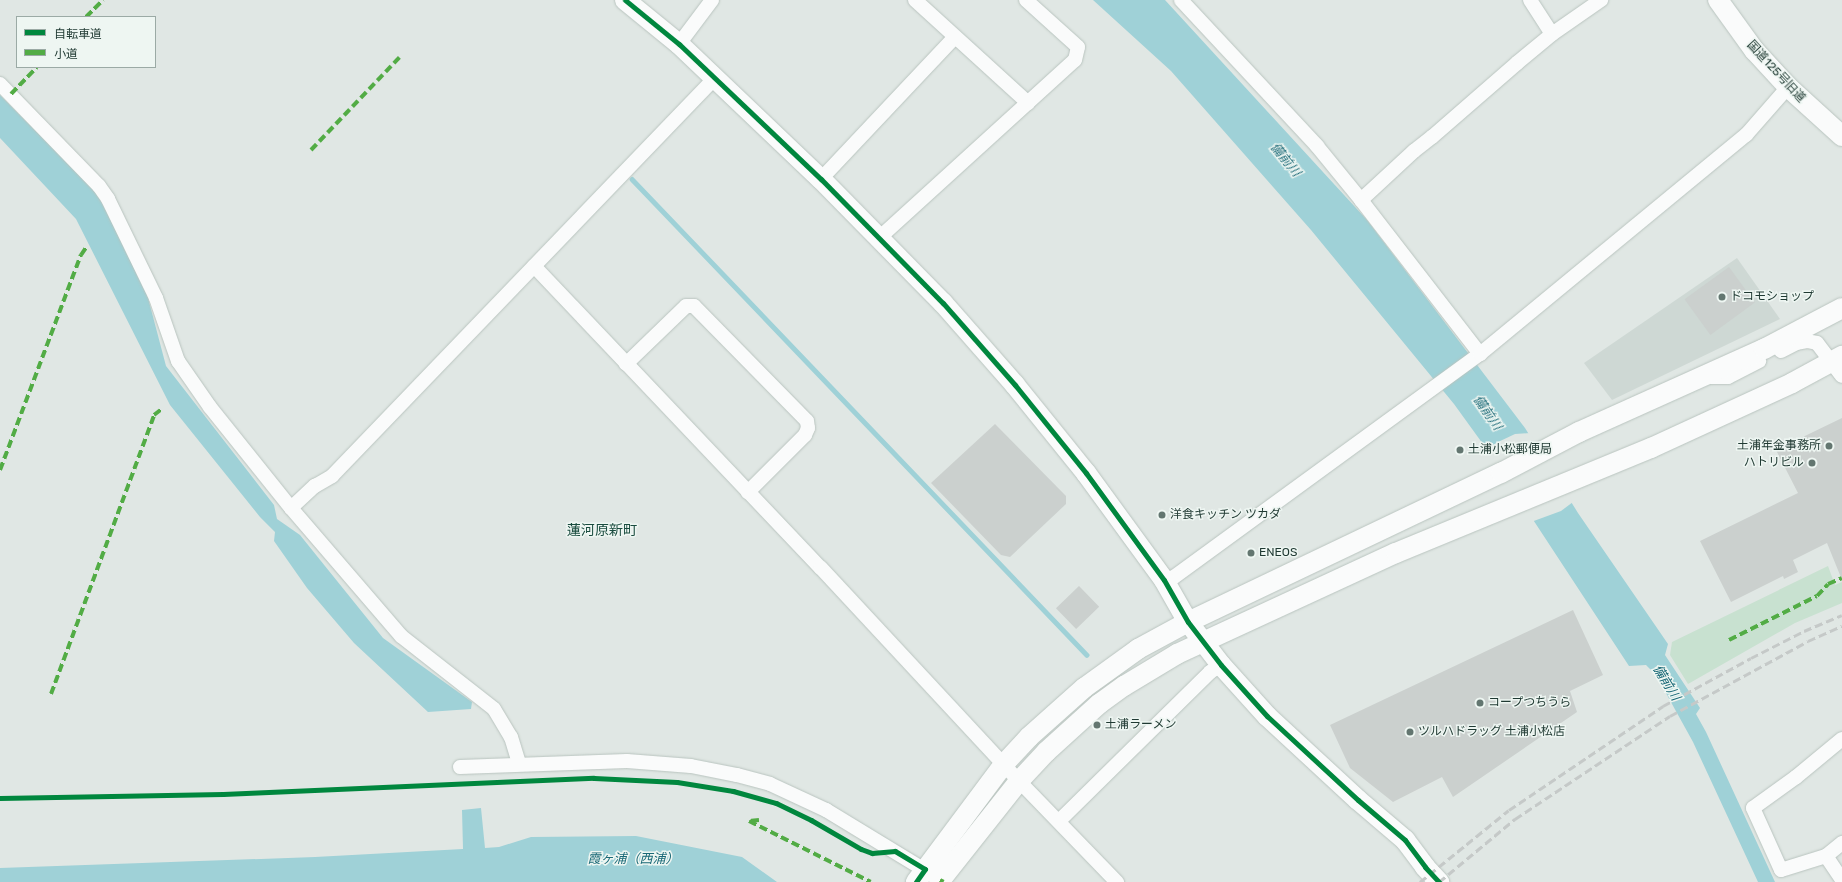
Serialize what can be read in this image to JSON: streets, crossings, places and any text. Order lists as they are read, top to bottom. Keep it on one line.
{"streets":{"street":["国道125号旧道"]},"districts":["蓮河原新町"],"water":["備前川","霞ヶ浦（西浦）"],"places":["ドコモショップ","土浦年金事務所","土浦小松郵便局","ハトリビル","洋食キッチン ツカダ","ENEOS","コープつちうら","土浦ラーメン","ツルハドラッグ 土浦小松店"],"legend":["自転車道","小道"]}
